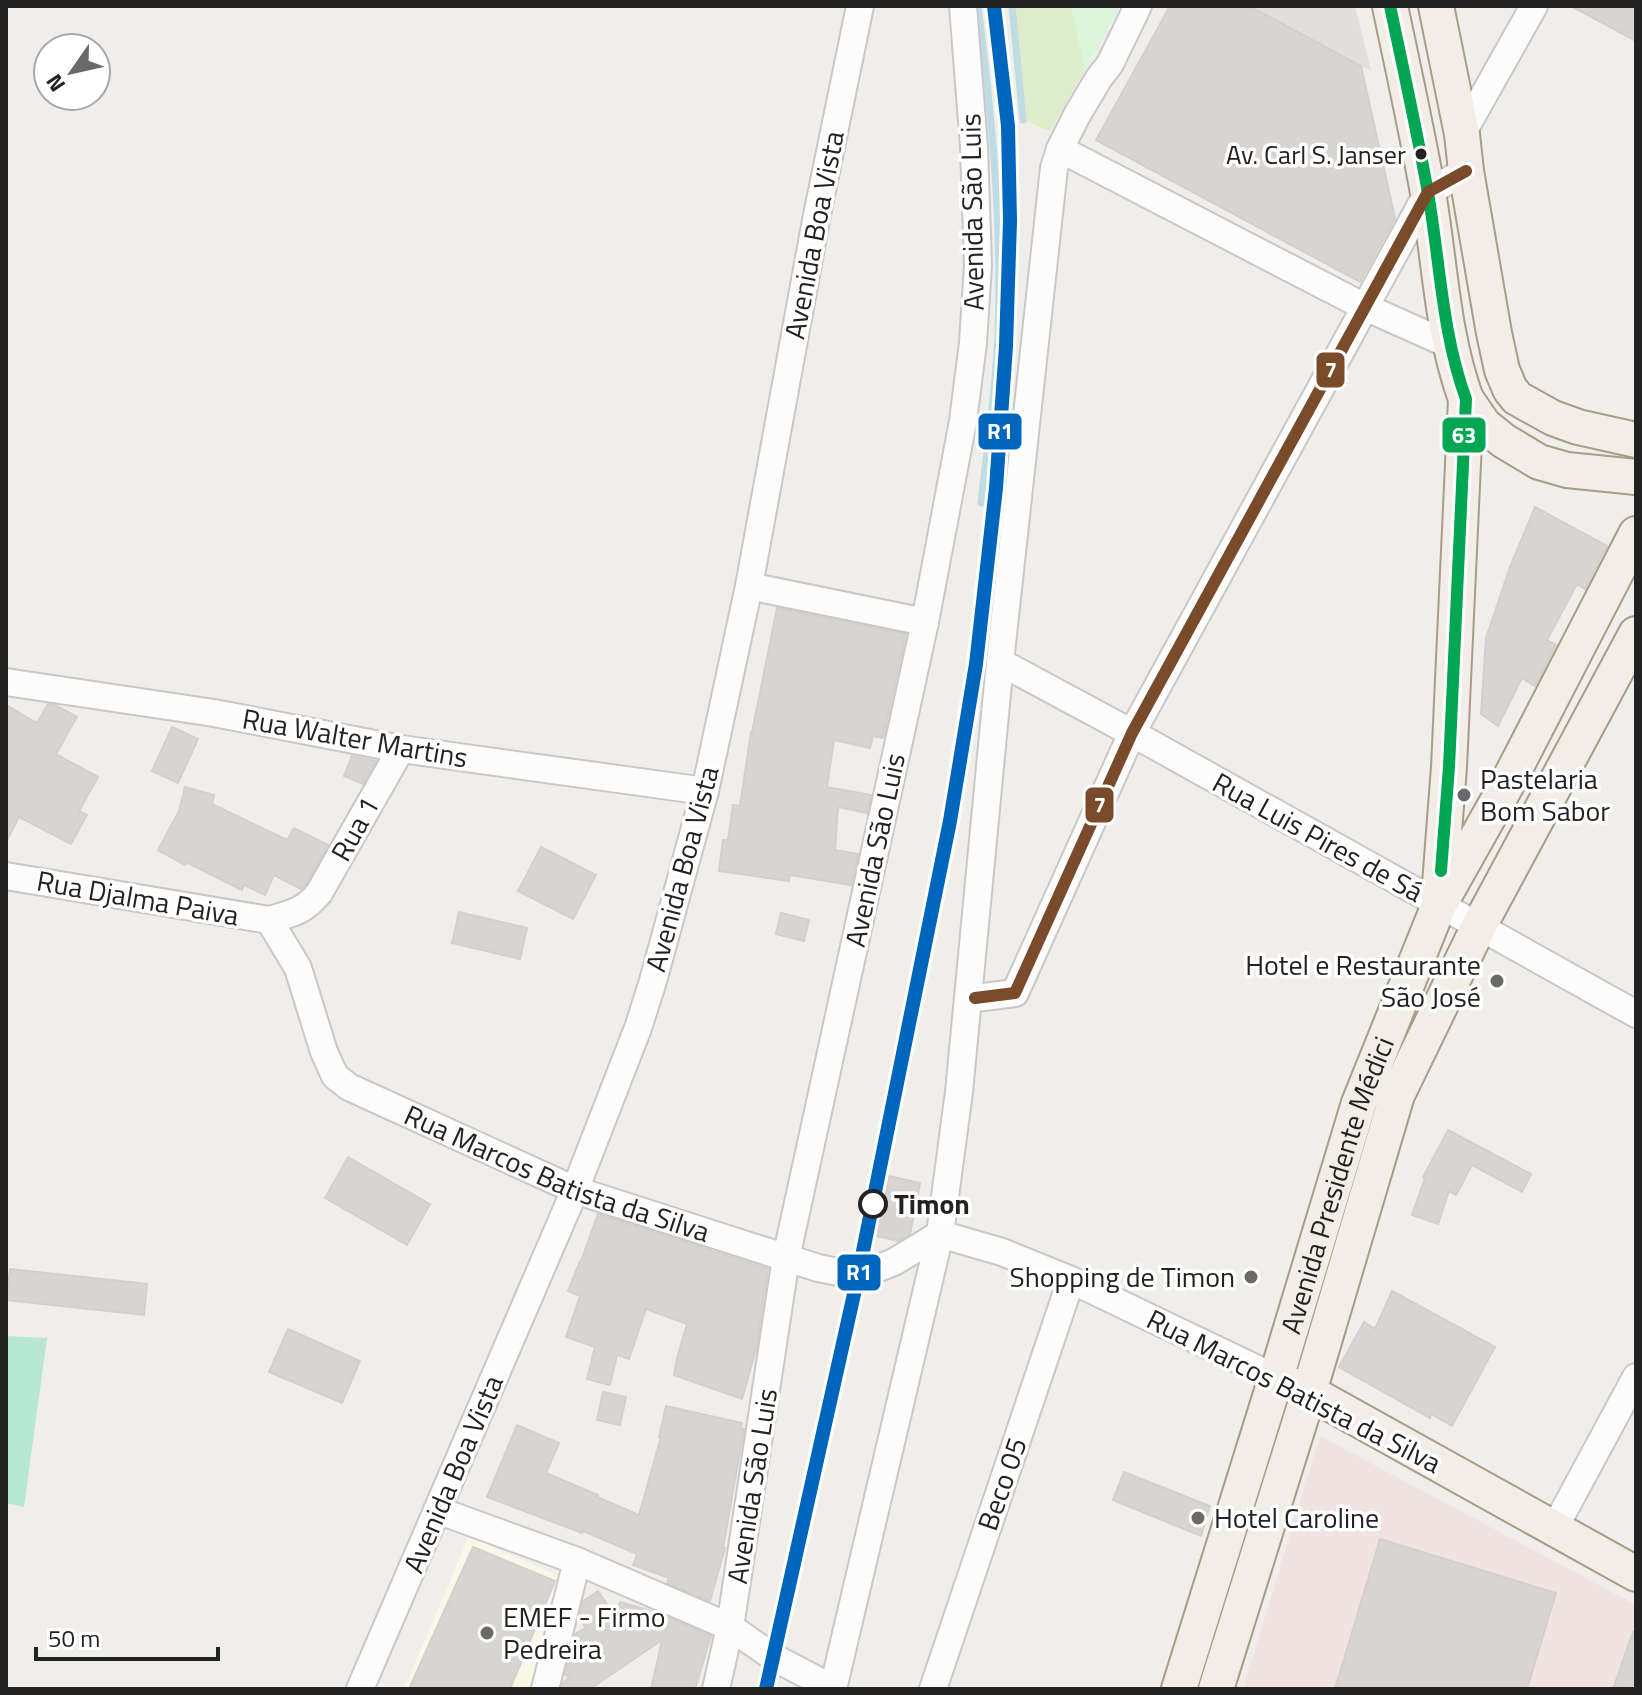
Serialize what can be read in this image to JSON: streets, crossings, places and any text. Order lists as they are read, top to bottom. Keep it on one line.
{"streets":{"main road":["Rua Marcos Batista da Silva","Avenida Presidente Médici"],"street":["Avenida São Luis","Avenida Boa Vista","Rua Walter Martins","Rua 1","Rua Luis Pires de Sá","Rua Djalma Paiva","Beco 05"]},"crossings":[["Avenida São Luis","Rua Marcos Batista da Silva"],["Avenida Boa Vista","Rua Walter Martins"],["Avenida Boa Vista","Rua Marcos Batista da Silva"],["Rua Walter Martins","Rua 1"],["Rua 1","Rua Djalma Paiva"],["Rua 1","Rua Marcos Batista da Silva"],["Rua Luis Pires de Sá","Avenida Presidente Médici"],["Rua Djalma Paiva","Rua Marcos Batista da Silva"],["Rua Marcos Batista da Silva","Avenida Presidente Médici"],["Rua Marcos Batista da Silva","Beco 05"]],"places":["Av. Carl S. Janser","Pastelaria Bom Sabor","Hotel e Restaurante São José","Timon","Shopping de Timon","Hotel Caroline","EMEF - Firmo Pedreira"],"lines":["transit line R1","transit line 63","transit line 7"],"scale_bar":"50 m","north":"bottom left"}
